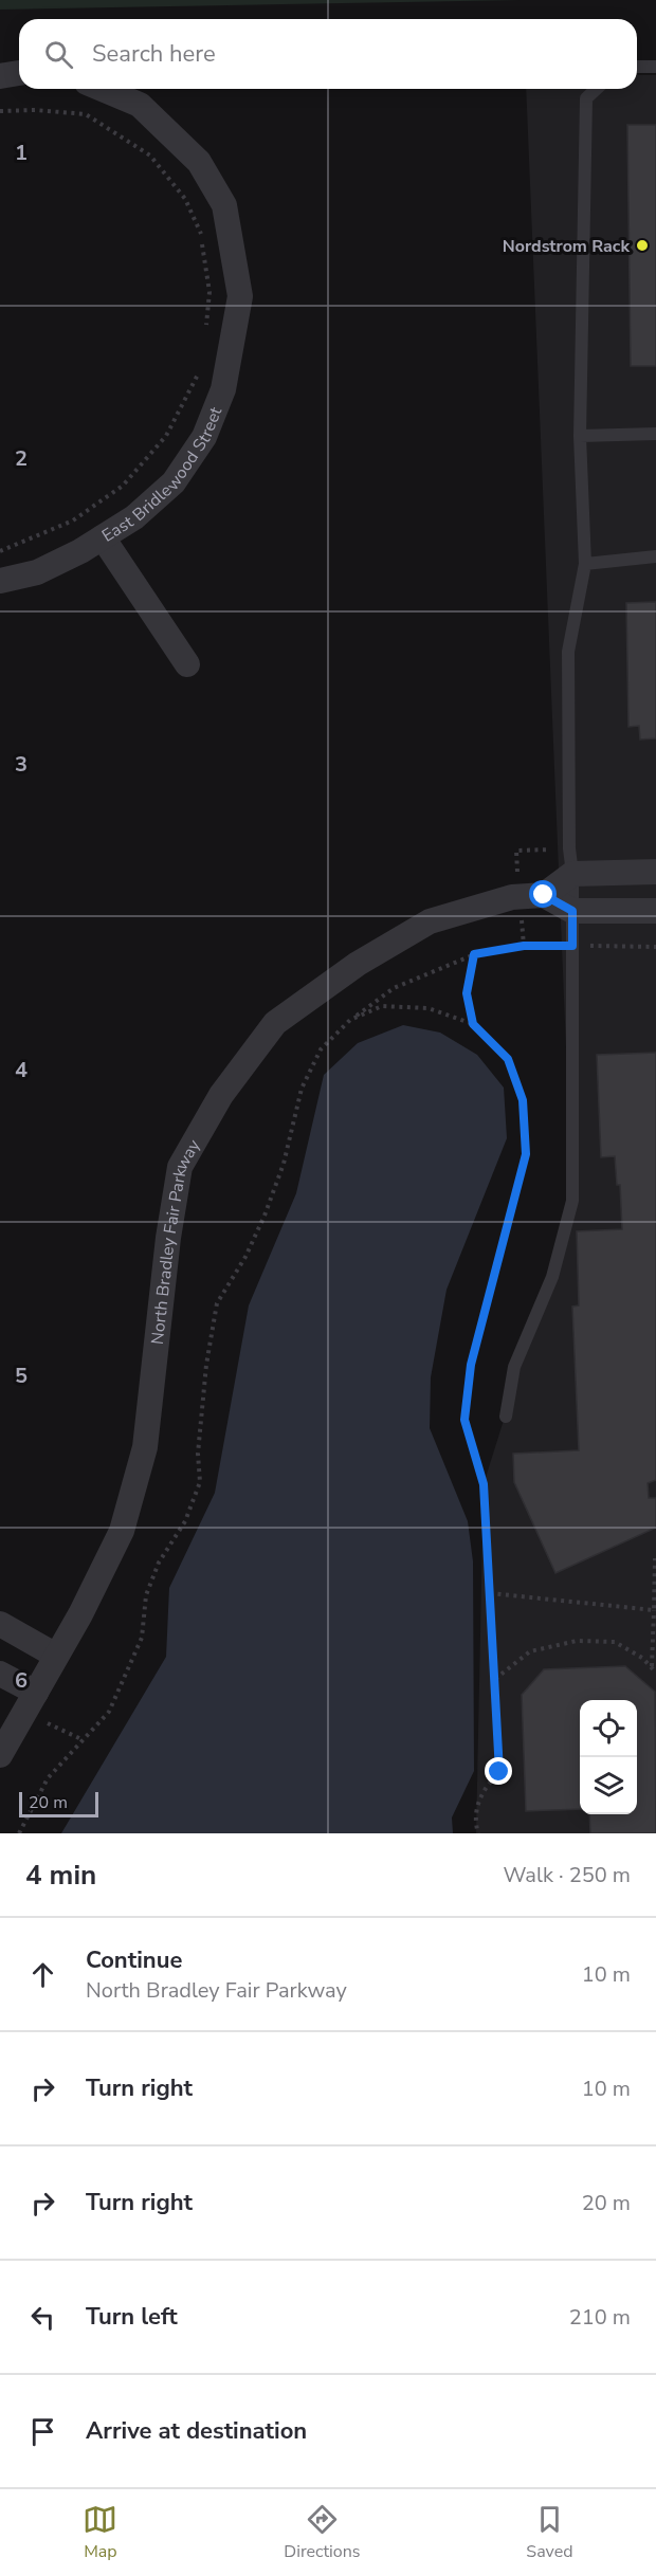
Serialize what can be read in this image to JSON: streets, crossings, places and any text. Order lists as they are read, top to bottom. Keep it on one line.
{"streets":{"street":["East Bridlewood Street","North Bradley Fair Parkway"]},"places":["Nordstrom Rack"],"scale_bar":"20 m","page":{"search":"Search here","scale":"20 m","heading":["4 min","Walk · 250 m"],"list":[["Continue","North Bradley Fair Parkway","10 m"],["Turn right","10 m"],["Turn right","20 m"],["Turn left","210 m"],"Arrive at destination"],"nav":["Map","Directions","Saved"]},"grid":{"rows":["1","2","3","4","5","6"]}}
